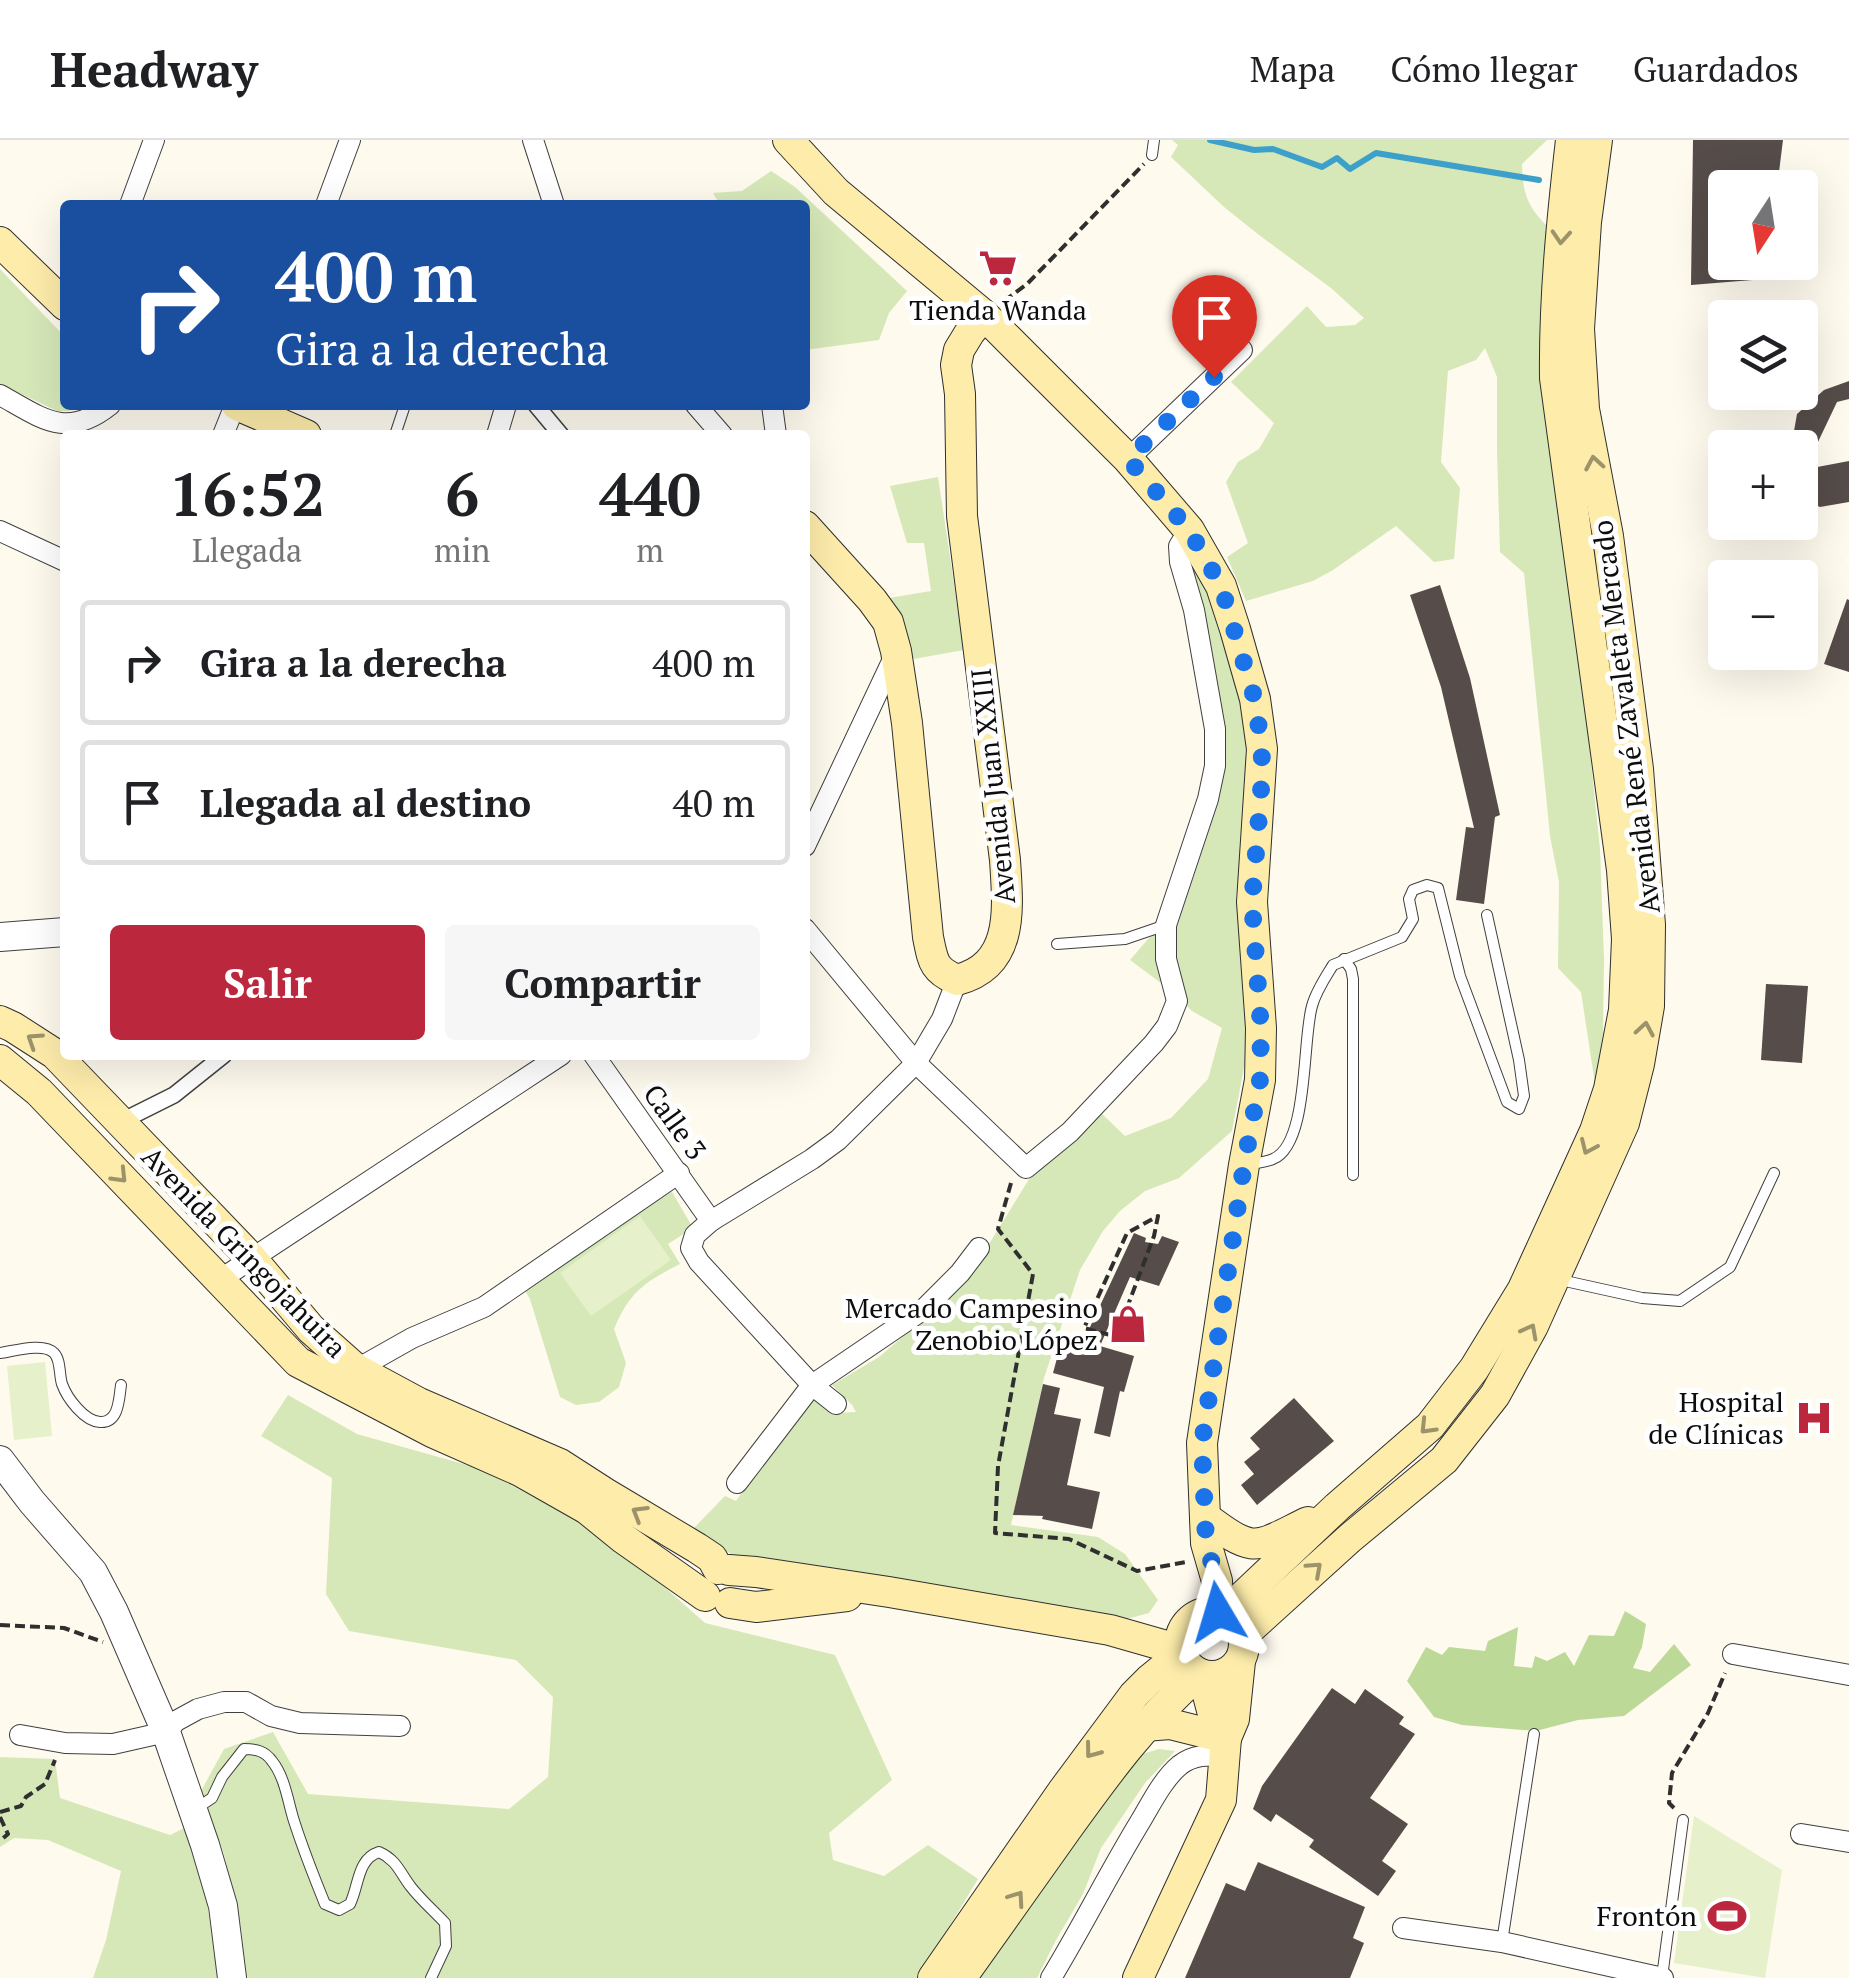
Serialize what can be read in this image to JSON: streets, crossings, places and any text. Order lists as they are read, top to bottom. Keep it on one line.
{"streets":{"main road":["Avenida René Zavaleta Mercado","Avenida Juan XXIII","Avenida Gringojahuira"],"street":["Calle 3"]},"crossings":[["Avenida René Zavaleta Mercado","Avenida Gringojahuira"]],"places":{"supermarket":["Tienda Wanda"],"shop":["Mercado Campesino Zenobio López"],"hospital":["Hospital de Clínicas"],"sports":["Frontón"]},"north":"bottom","page":{"header":"Headway","nav":["Mapa","Cómo llegar","Guardados"],"map_buttons":["+","−"],"turn":["400 m","Gira a la derecha"],"eta":["16:52","Llegada","6","min","440","m"],"list":[{"name":"Gira a la derecha","value":"400 m"},{"name":"Llegada al destino","value":"40 m"}],"buttons":["Salir","Compartir"]}}
